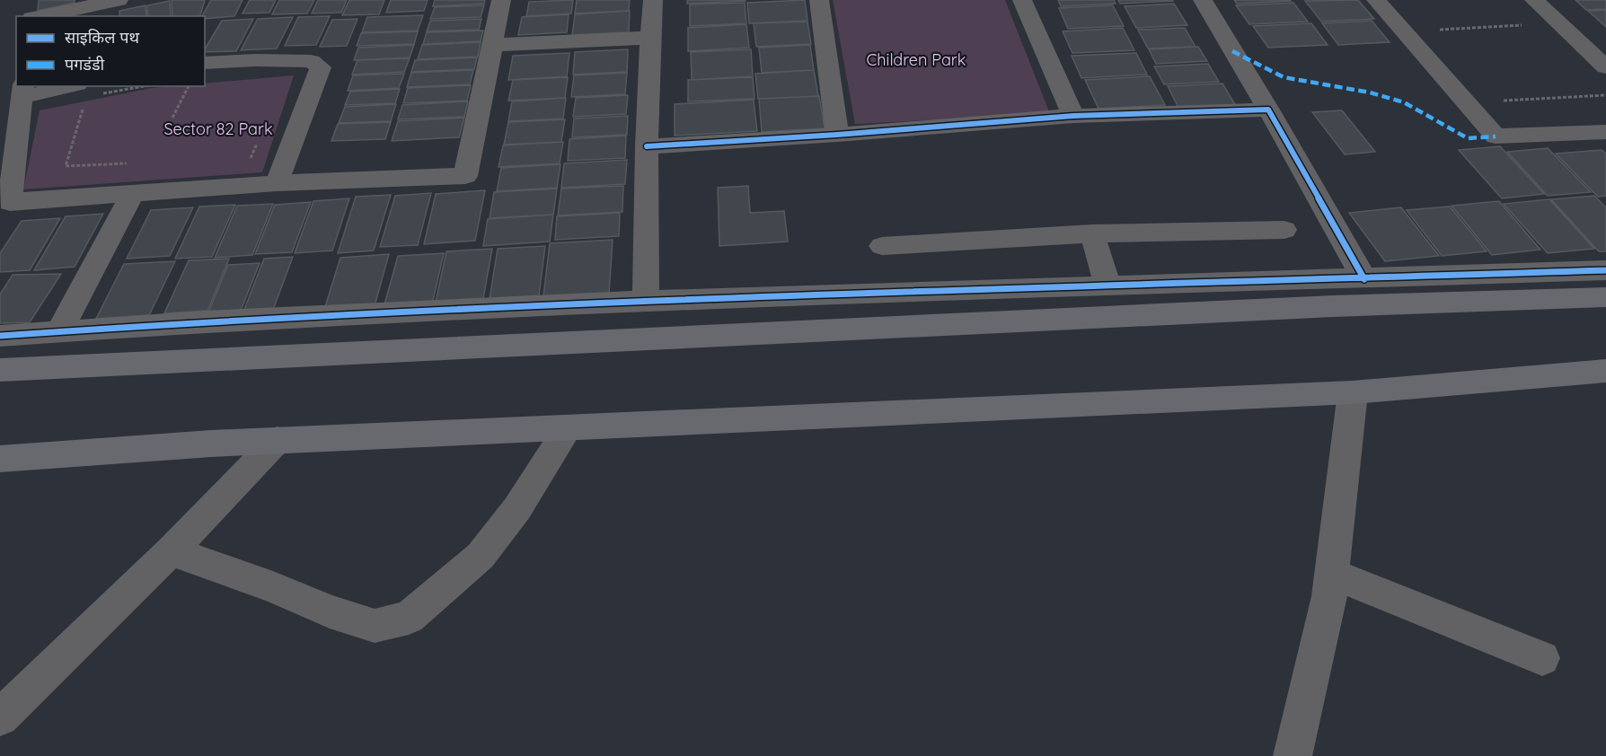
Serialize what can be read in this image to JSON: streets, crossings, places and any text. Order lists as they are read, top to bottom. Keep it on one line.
{"parks":["Children Park","Sector 82 Park"],"legend":["साइकिल पथ","पगडंडी"]}
